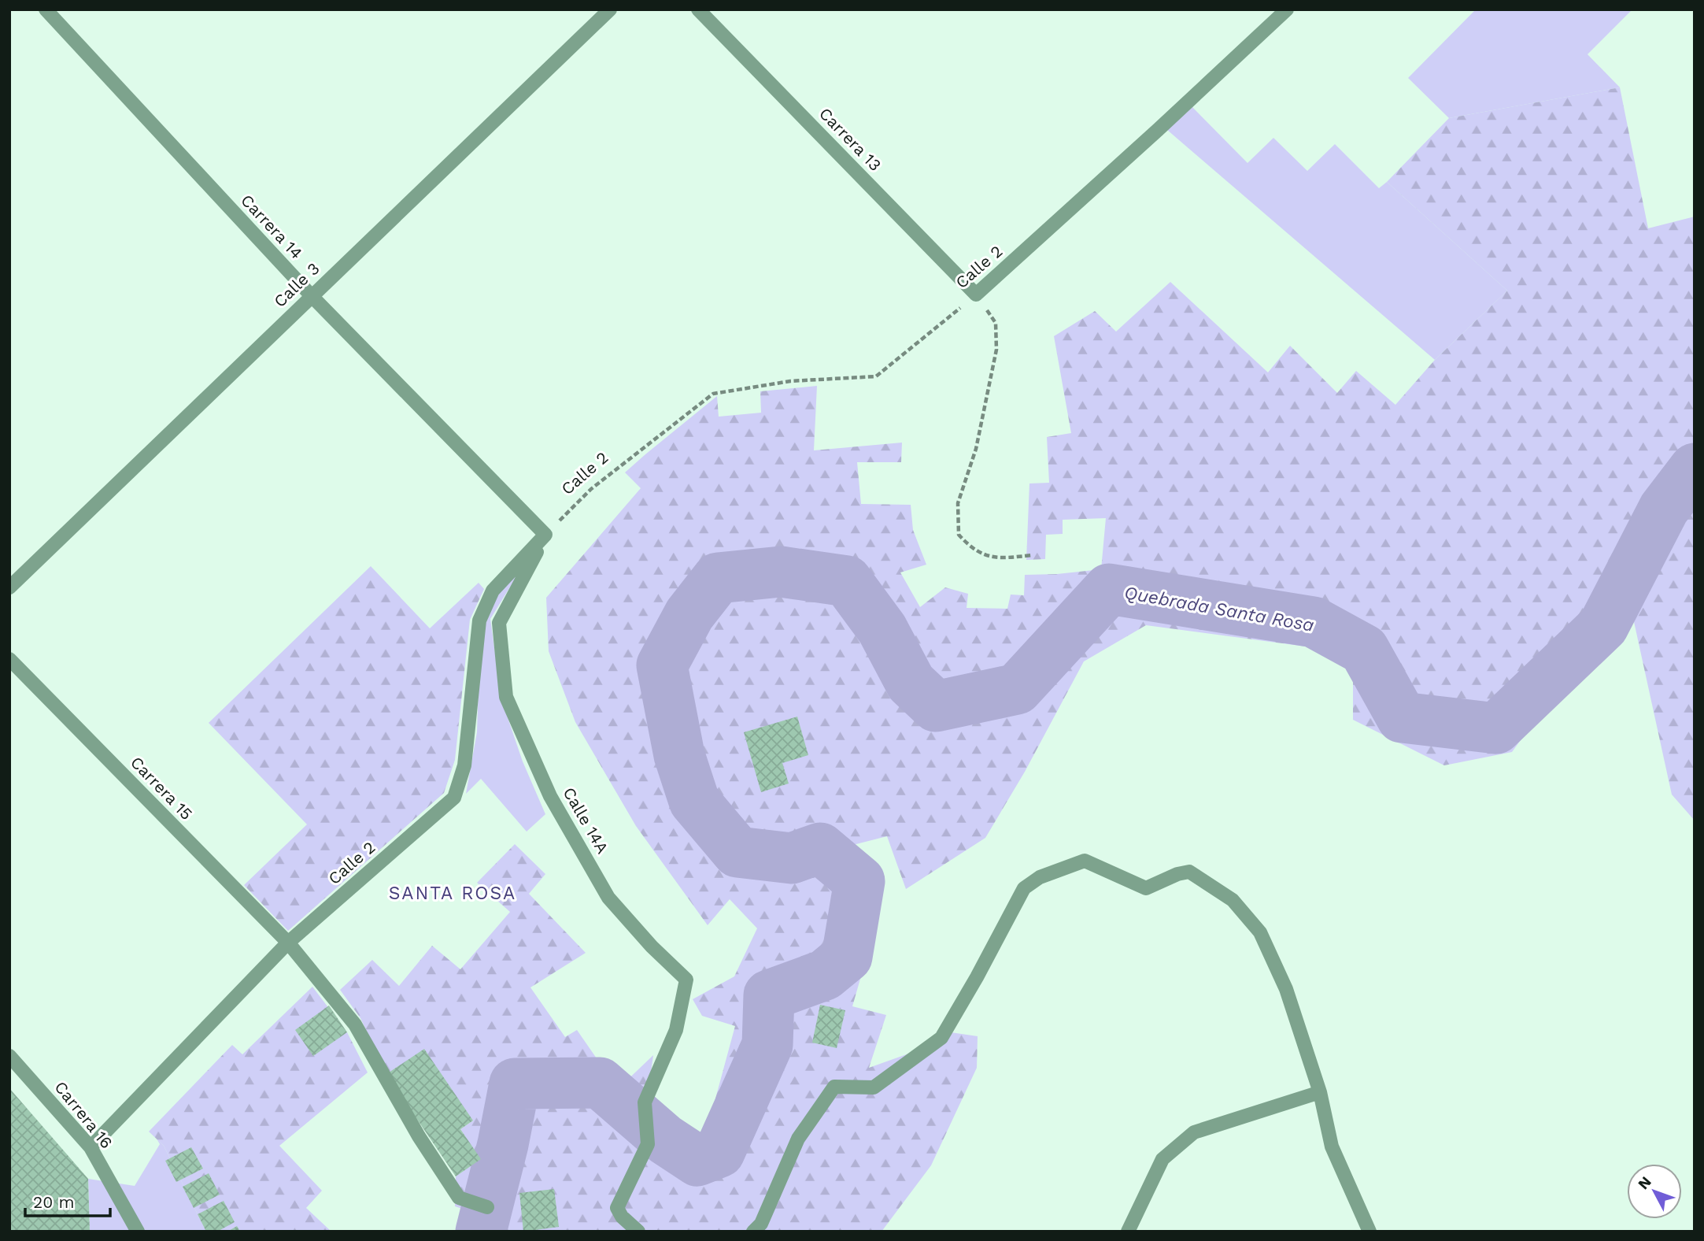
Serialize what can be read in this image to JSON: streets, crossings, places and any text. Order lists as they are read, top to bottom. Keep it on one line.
{"streets":{"street":["Carrera 13","Carrera 14","Calle 2","Calle 3","Carrera 15","Calle 14A","Carrera 16"]},"crossings":[["Carrera 13","Calle 2"],["Carrera 14","Calle 2"],["Carrera 14","Calle 3"],["Carrera 14","Calle 14A"],["Calle 2","Carrera 15"],["Calle 2","Calle 14A"],["Calle 2","Carrera 16"]],"districts":["SANTA ROSA"],"water":["Quebrada Santa Rosa"],"scale_bar":"20 m","north":"top left"}
